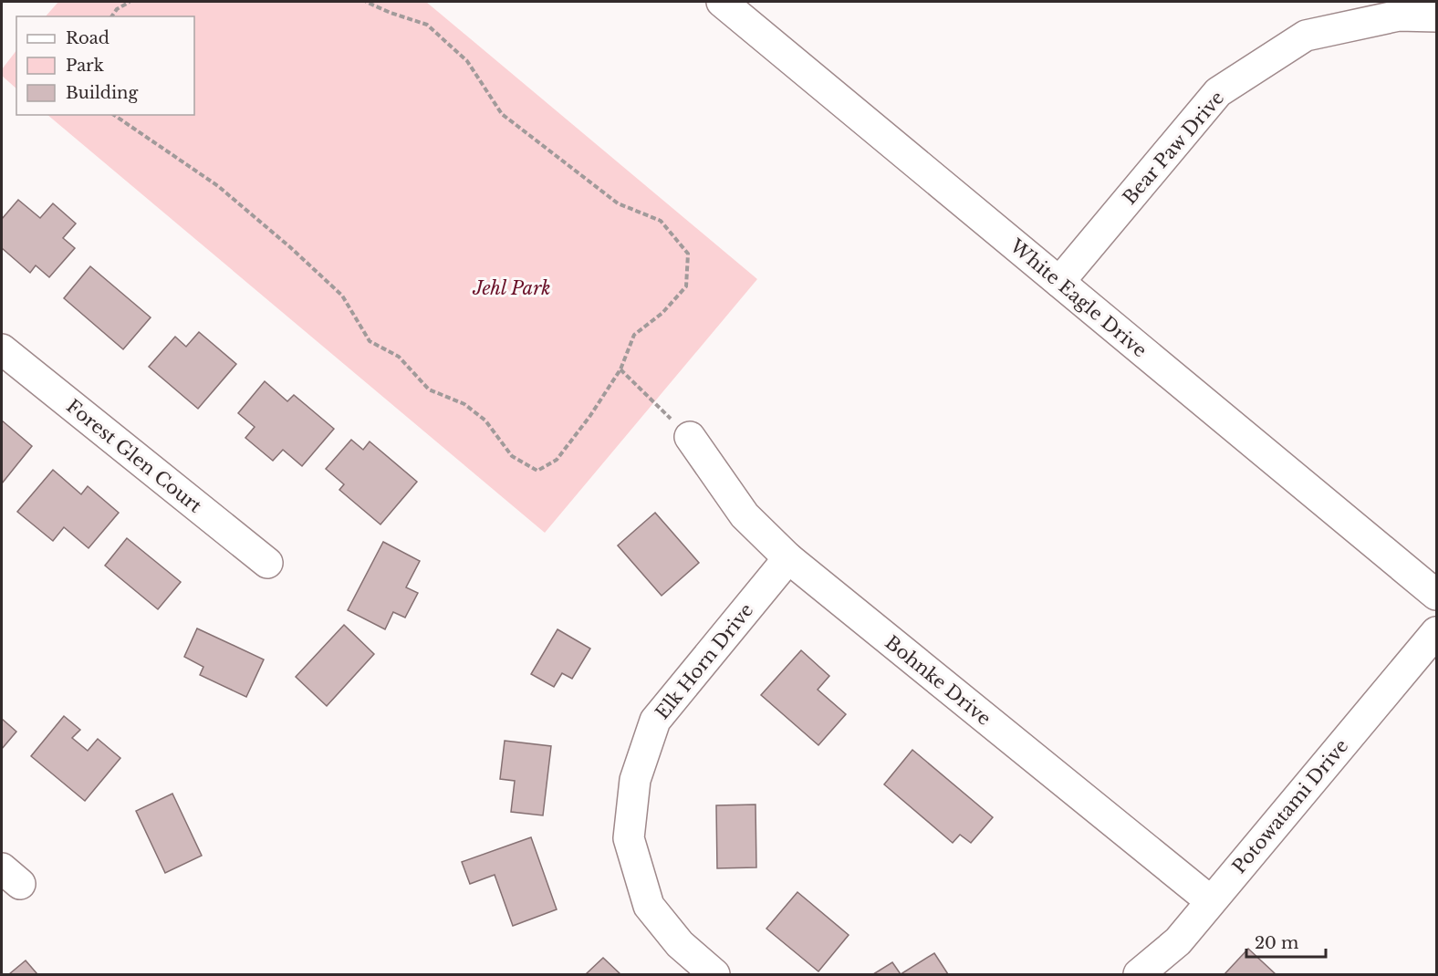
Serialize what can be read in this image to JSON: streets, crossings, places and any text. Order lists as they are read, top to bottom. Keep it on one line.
{"streets":{"street":["Bear Paw Drive","White Eagle Drive","Forest Glen Court","Elk Horn Drive","Bohnke Drive","Potowatami Drive"]},"crossings":[["Bear Paw Drive","White Eagle Drive"],["Elk Horn Drive","Bohnke Drive"],["Bohnke Drive","Potowatami Drive"]],"parks":["Jehl Park"],"legend":["Road","Park","Building"],"scale_bar":"20 m"}
